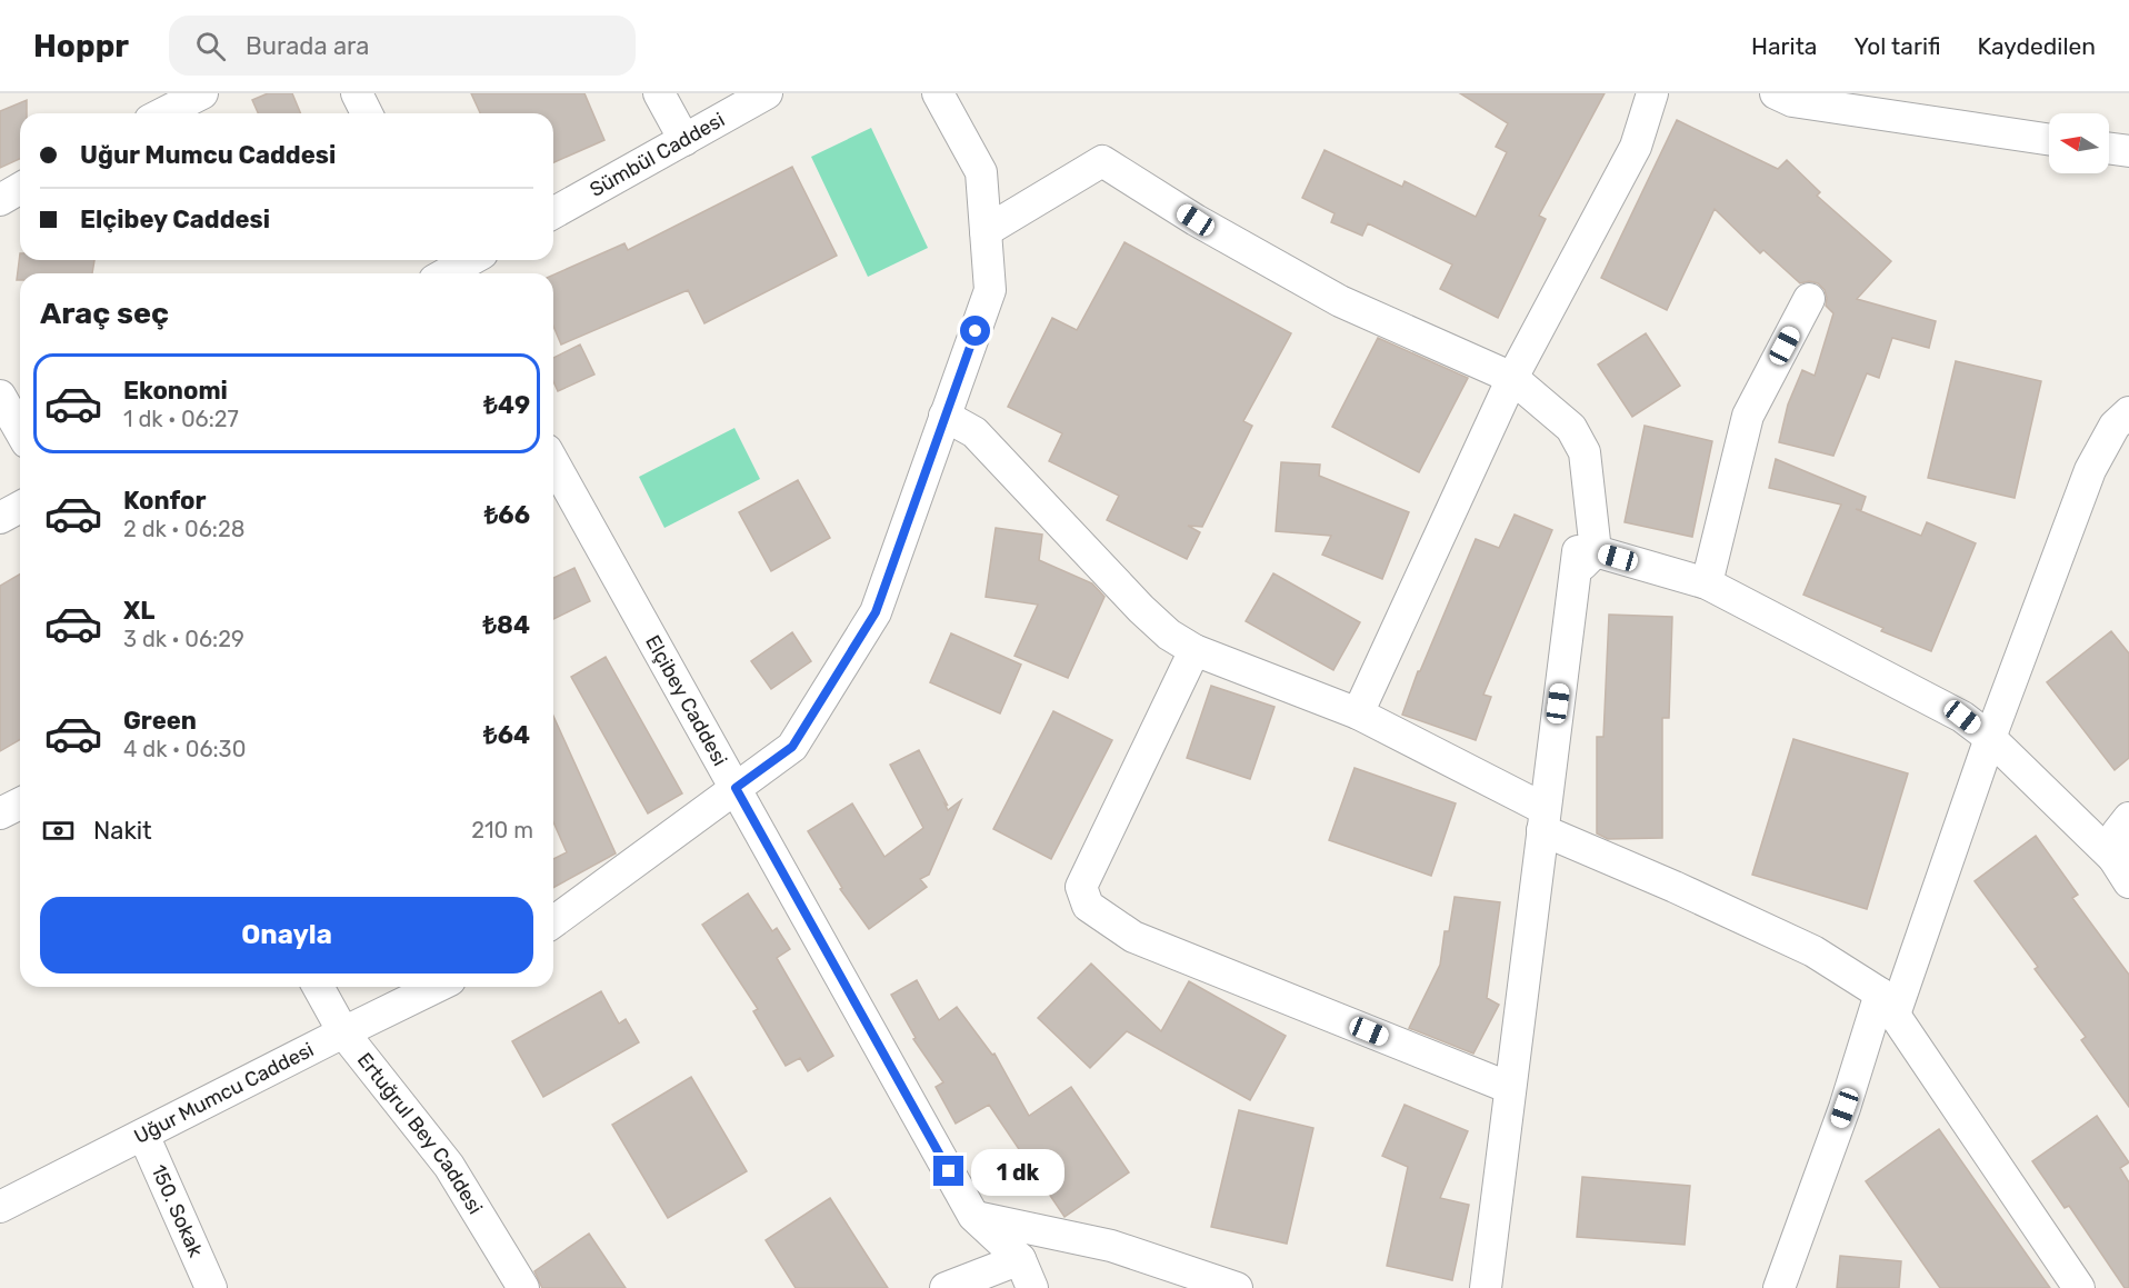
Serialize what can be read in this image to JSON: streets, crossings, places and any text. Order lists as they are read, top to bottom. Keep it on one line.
{"streets":{"street":["Sümbül Caddesi","Elçibey Caddesi","Uğur Mumcu Caddesi","Ertuğrul Bey Caddesi","150. Sokak"]},"crossings":[["Uğur Mumcu Caddesi","Ertuğrul Bey Caddesi"],["Uğur Mumcu Caddesi","150. Sokak"]],"north":"left","page":{"header":"Hoppr","search":"Burada ara","nav":["Harita","Yol tarifi","Kaydedilen"],"banner":["Uğur Mumcu Caddesi","Elçibey Caddesi"],"heading":"Araç seç","list":[{"name":"Ekonomi","note":"1 dk · 06:27","value":"₺49"},{"name":"Konfor","note":"2 dk · 06:28","value":"₺66"},{"name":"XL","note":"3 dk · 06:29","value":"₺84"},{"name":"Green","note":"4 dk · 06:30","value":"₺64"}],"pay":["Nakit","210 m"],"buttons":"Onayla","bubble":"1 dk"}}
